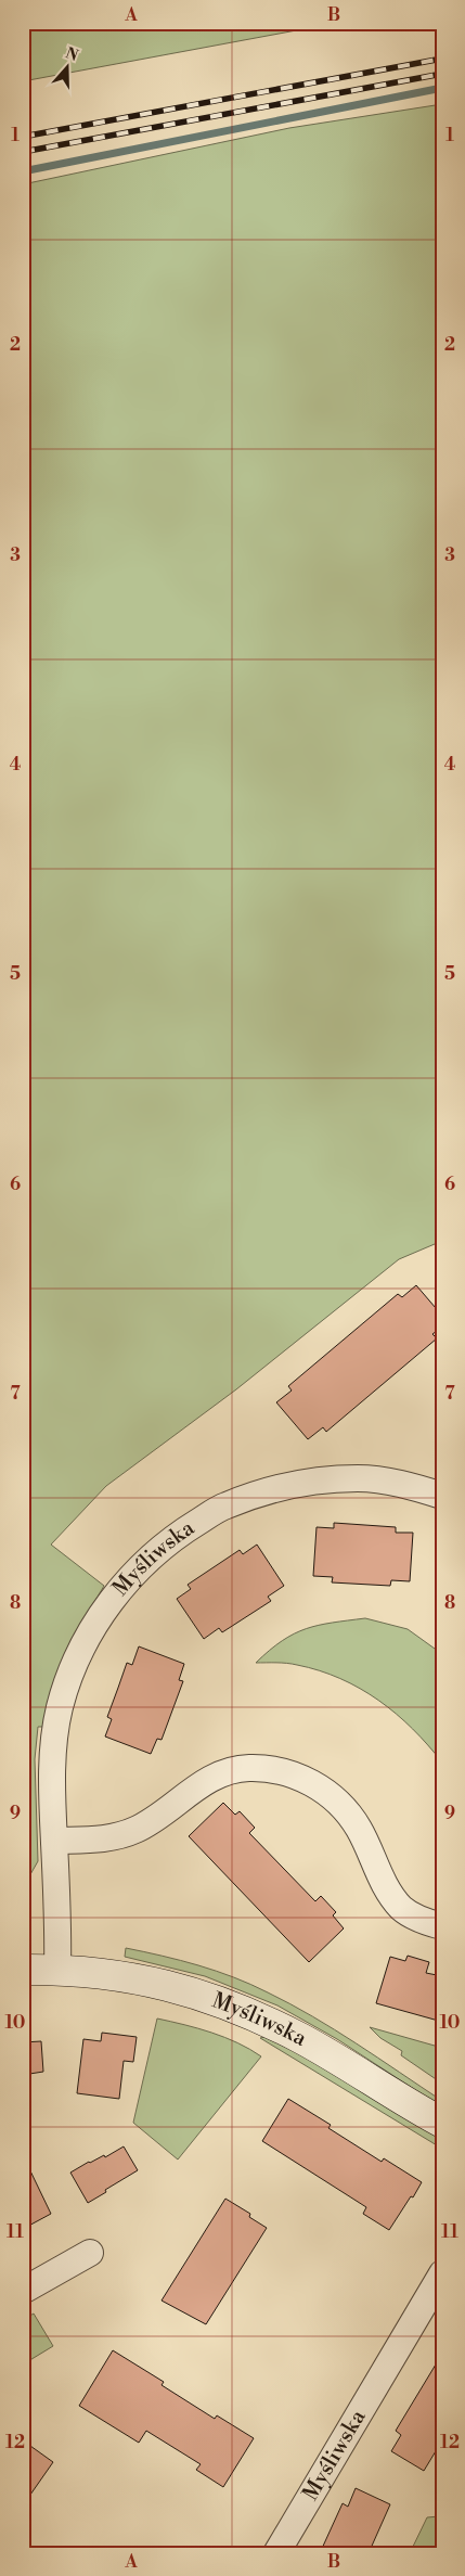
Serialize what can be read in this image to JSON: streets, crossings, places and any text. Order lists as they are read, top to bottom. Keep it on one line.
{"streets":{"street":["Myśliwska"]},"north":"top","grid":{"columns":["A","B"],"rows":["1","2","3","4","5","6","7","8","9","10","11","12"]}}
